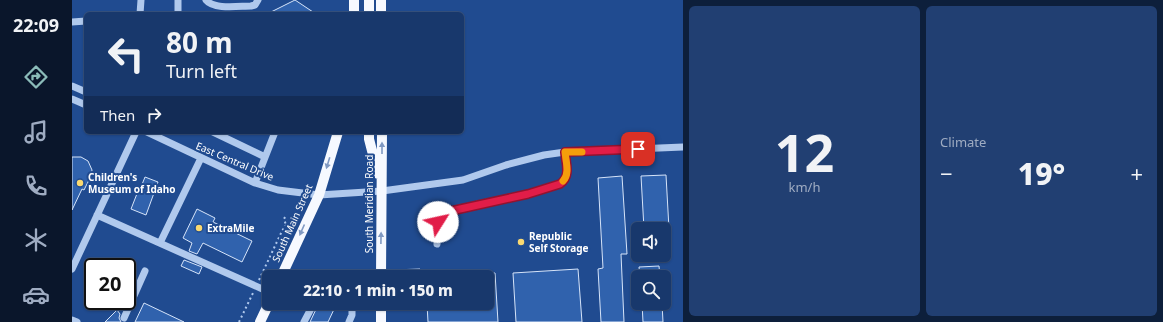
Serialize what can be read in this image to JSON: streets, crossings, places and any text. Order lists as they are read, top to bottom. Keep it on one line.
{"streets":{"main road":["South Meridian Road","South Main Street"],"street":["East Central Drive"]},"crossings":[["East Central Drive","South Meridian Road"],["East Central Drive","South Main Street"]],"one_way":["South Main Street"],"places":["Children's Museum of Idaho","ExtraMile","Republic Self Storage"],"page":{"tabs":"22:09","tile":[["12","km/h"],"Climate"],"turn":["80 m","Turn left"],"then":"Then","heat":["−","19°","+"],"limit":"20","trip":"22:10 · 1 min · 150 m"}}
